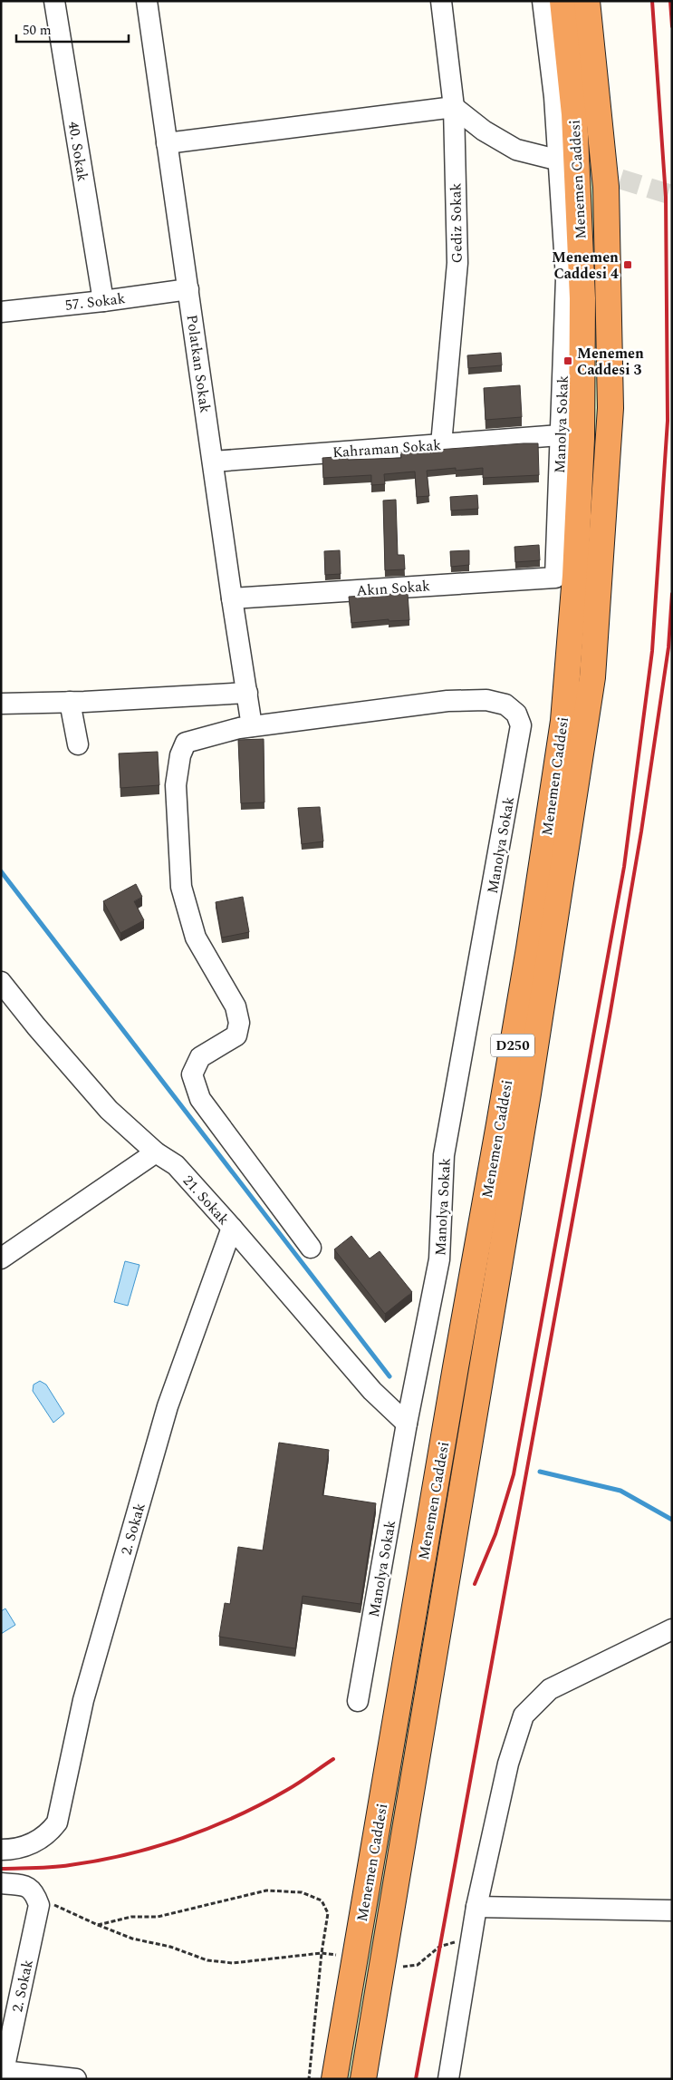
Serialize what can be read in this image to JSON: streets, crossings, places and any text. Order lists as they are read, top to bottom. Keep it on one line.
{"streets":{"highway":["Menemen Caddesi","D250"],"street":["40. Sokak","Gediz Sokak","57. Sokak","Polatkan Sokak","Manolya Sokak","Kahraman Sokak","Akın Sokak","21. Sokak","2. Sokak"]},"crossings":[["40. Sokak","57. Sokak"],["Gediz Sokak","Kahraman Sokak"],["57. Sokak","Polatkan Sokak"],["Polatkan Sokak","Manolya Sokak"],["Polatkan Sokak","Kahraman Sokak"],["Polatkan Sokak","Akın Sokak"],["Manolya Sokak","Kahraman Sokak"],["Manolya Sokak","Akın Sokak"],["Manolya Sokak","21. Sokak"],["21. Sokak","2. Sokak"]],"places":{"transit":["Menemen Caddesi 4","Menemen Caddesi 3"]},"scale_bar":"50 m"}
